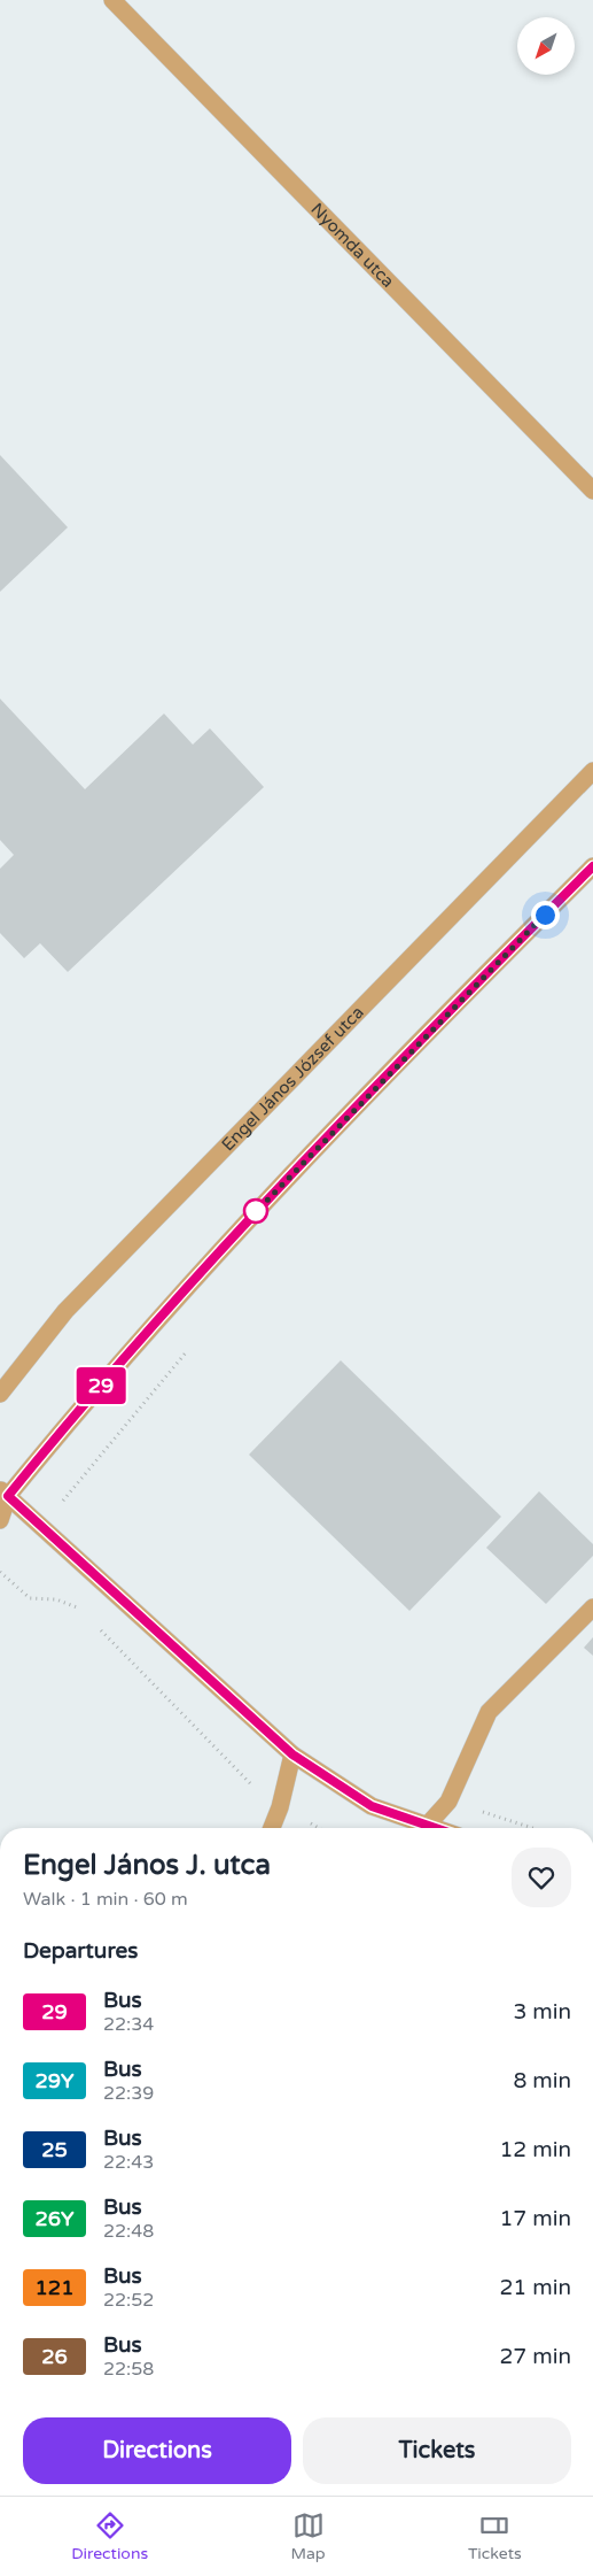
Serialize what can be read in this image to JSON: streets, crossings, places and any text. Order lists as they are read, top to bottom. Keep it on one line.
{"streets":{"street":["Nyomda utca","Engel János József utca"]},"lines":["bus line 29"],"north":"bottom left","page":{"on_map":"29","heading":[["Engel János J. utca","Walk · 1 min · 60 m"],"Departures"],"list":[{"mark":"29","name":"Bus","note":"22:34","value":"3 min"},{"mark":"29Y","name":"Bus","note":"22:39","value":"8 min"},{"mark":"25","name":"Bus","note":"22:43","value":"12 min"},{"mark":"26Y","name":"Bus","note":"22:48","value":"17 min"},{"mark":"121","name":"Bus","note":"22:52","value":"21 min"},{"mark":"26","name":"Bus","note":"22:58","value":"27 min"}],"buttons":["Directions","Tickets"],"tabs":["Directions","Map","Tickets"]}}
